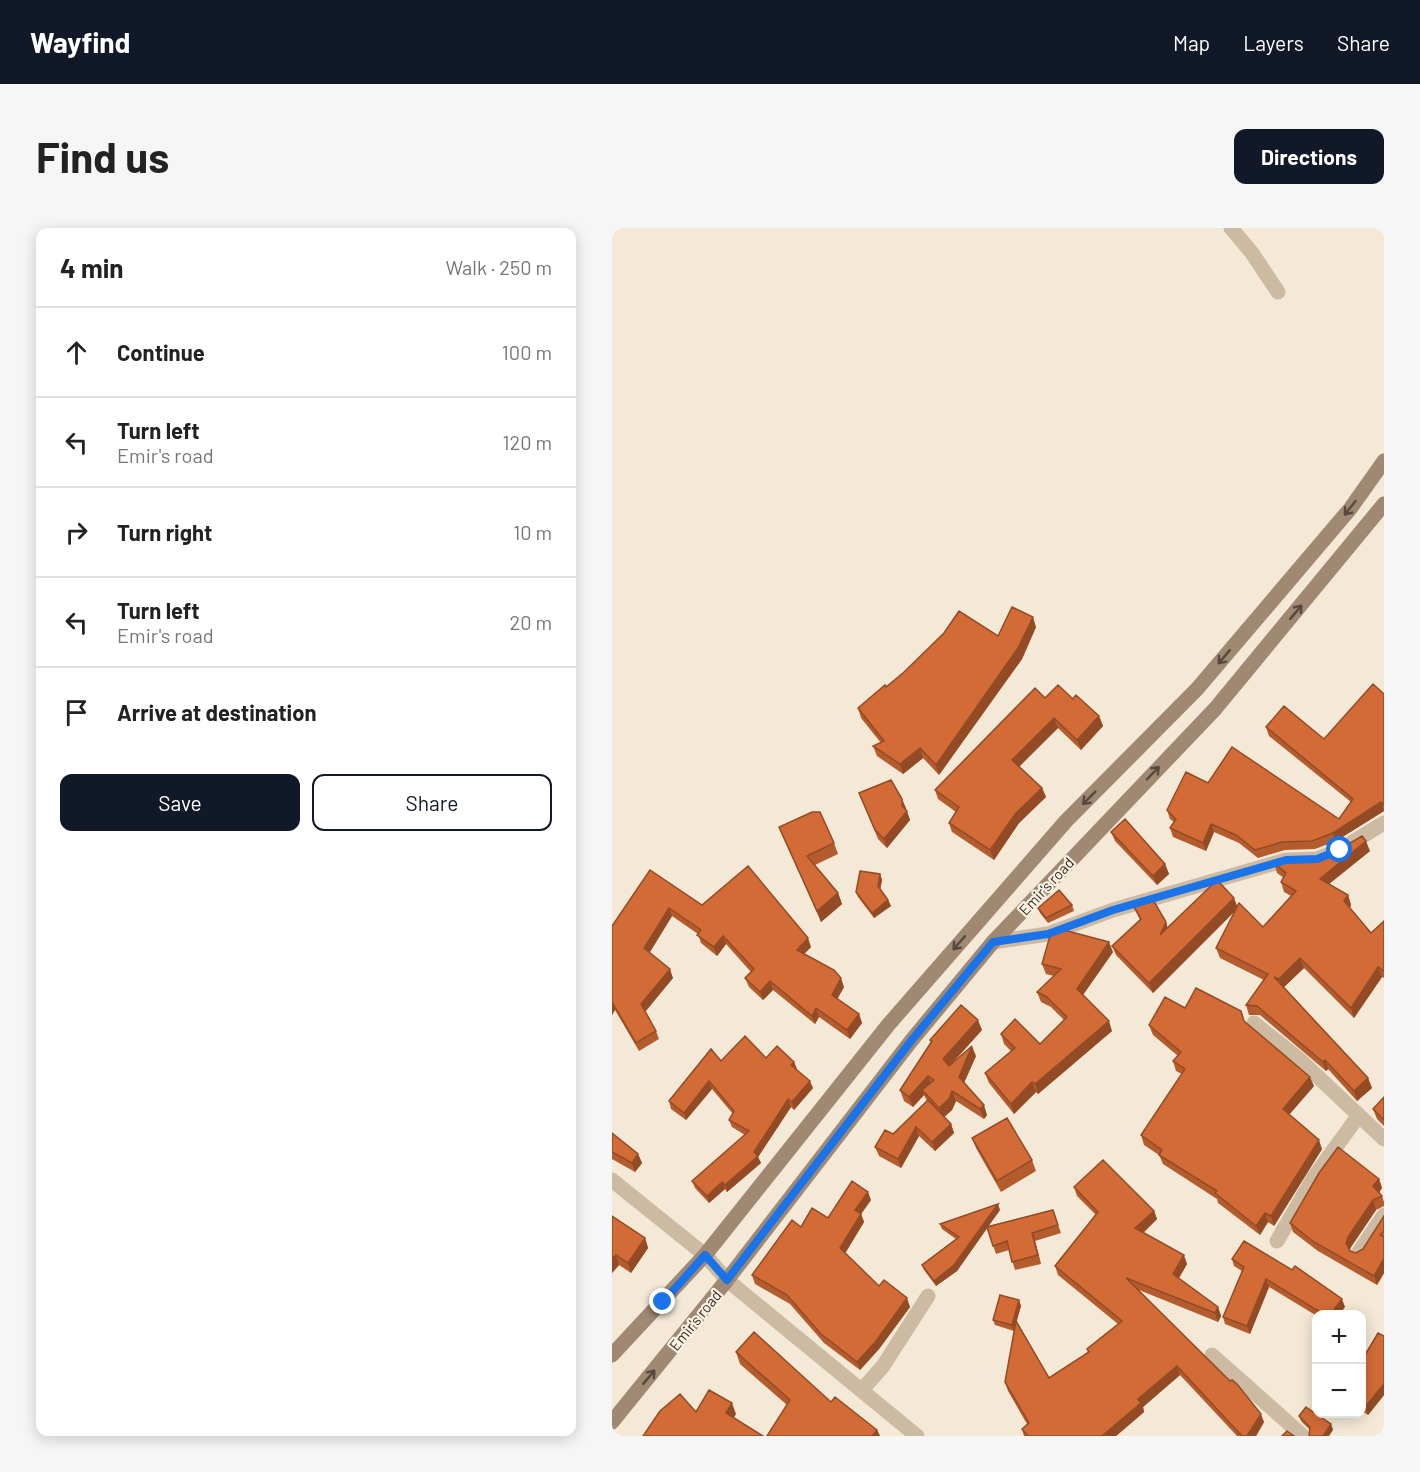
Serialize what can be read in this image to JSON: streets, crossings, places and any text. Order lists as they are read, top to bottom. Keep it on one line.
{"streets":{"main road":["Emir's road"]},"page":{"header":"Wayfind","nav":["Map","Layers","Share"],"buttons":["Directions",["Save","Share"]],"title":"Find us","heading":["4 min","Walk · 250 m"],"list":[["Continue","100 m"],["Turn left","Emir's road","120 m"],["Turn right","10 m"],["Turn left","Emir's road","20 m"],"Arrive at destination"],"map_buttons":["+","−"]}}
